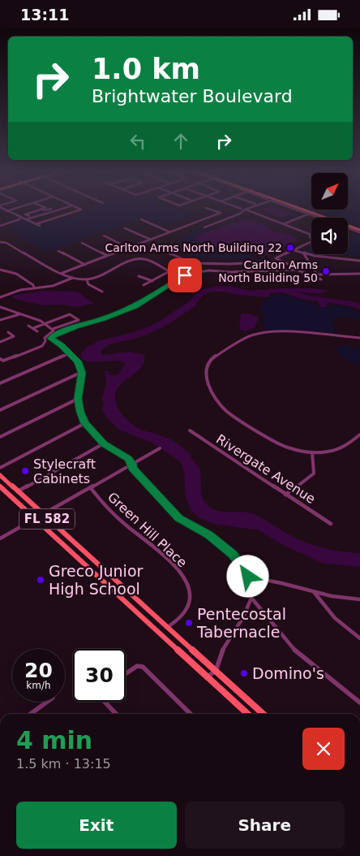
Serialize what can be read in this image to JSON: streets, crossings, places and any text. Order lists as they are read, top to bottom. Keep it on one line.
{"streets":{"main road":["FL 582"],"street":["Rivergate Avenue","Green Hill Place"]},"crossings":[["FL 582","Green Hill Place"]],"places":["Carlton Arms North Building 22","Carlton Arms North Building 50","Stylecraft Cabinets","Greco Junior High School","Pentecostal Tabernacle","Domino's"],"north":"top right","page":{"status":"13:11","turn":["1.0 km","Brightwater Boulevard"],"speed":"20 km/h","limit":"30","heading":["4 min","1.5 km · 13:15"],"buttons":["Exit","Share"]}}
